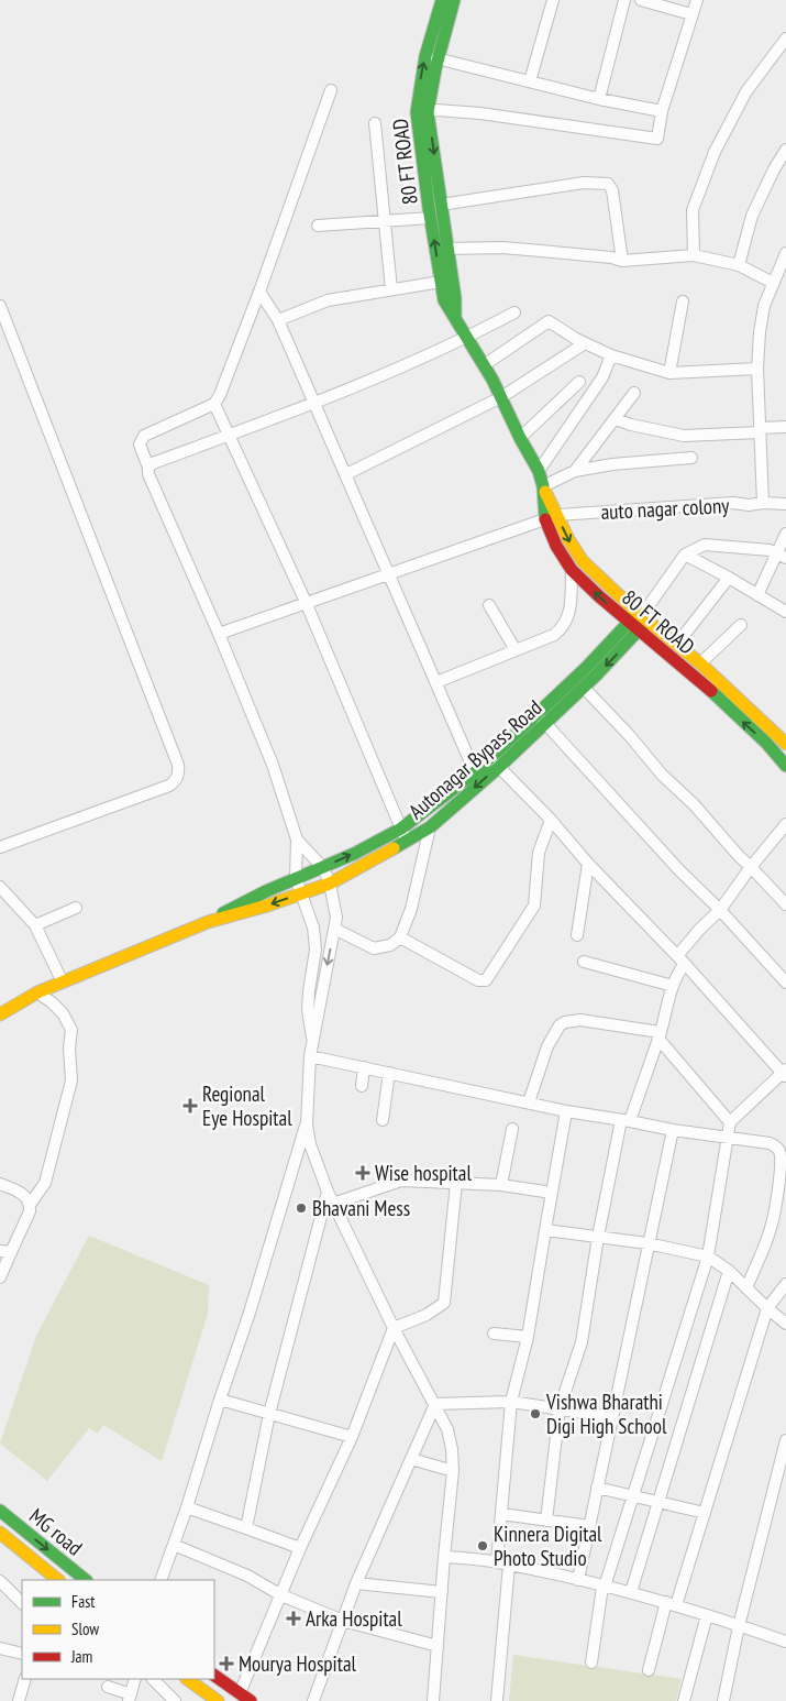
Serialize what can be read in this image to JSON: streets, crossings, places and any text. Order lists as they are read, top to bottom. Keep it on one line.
{"streets":{"main road":["80 FT ROAD","Autonagar Bypass Road","MG road"],"street":["auto nagar colony"]},"crossings":[["80 FT ROAD","auto nagar colony"],["80 FT ROAD","Autonagar Bypass Road"]],"places":{"health":["Regional Eye Hospital","Wise hospital","Arka Hospital","Mourya Hospital"],"other":["Bhavani Mess","Vishwa Bharathi Digi High School","Kinnera Digital Photo Studio"]},"legend":["Fast","Slow","Jam"]}
